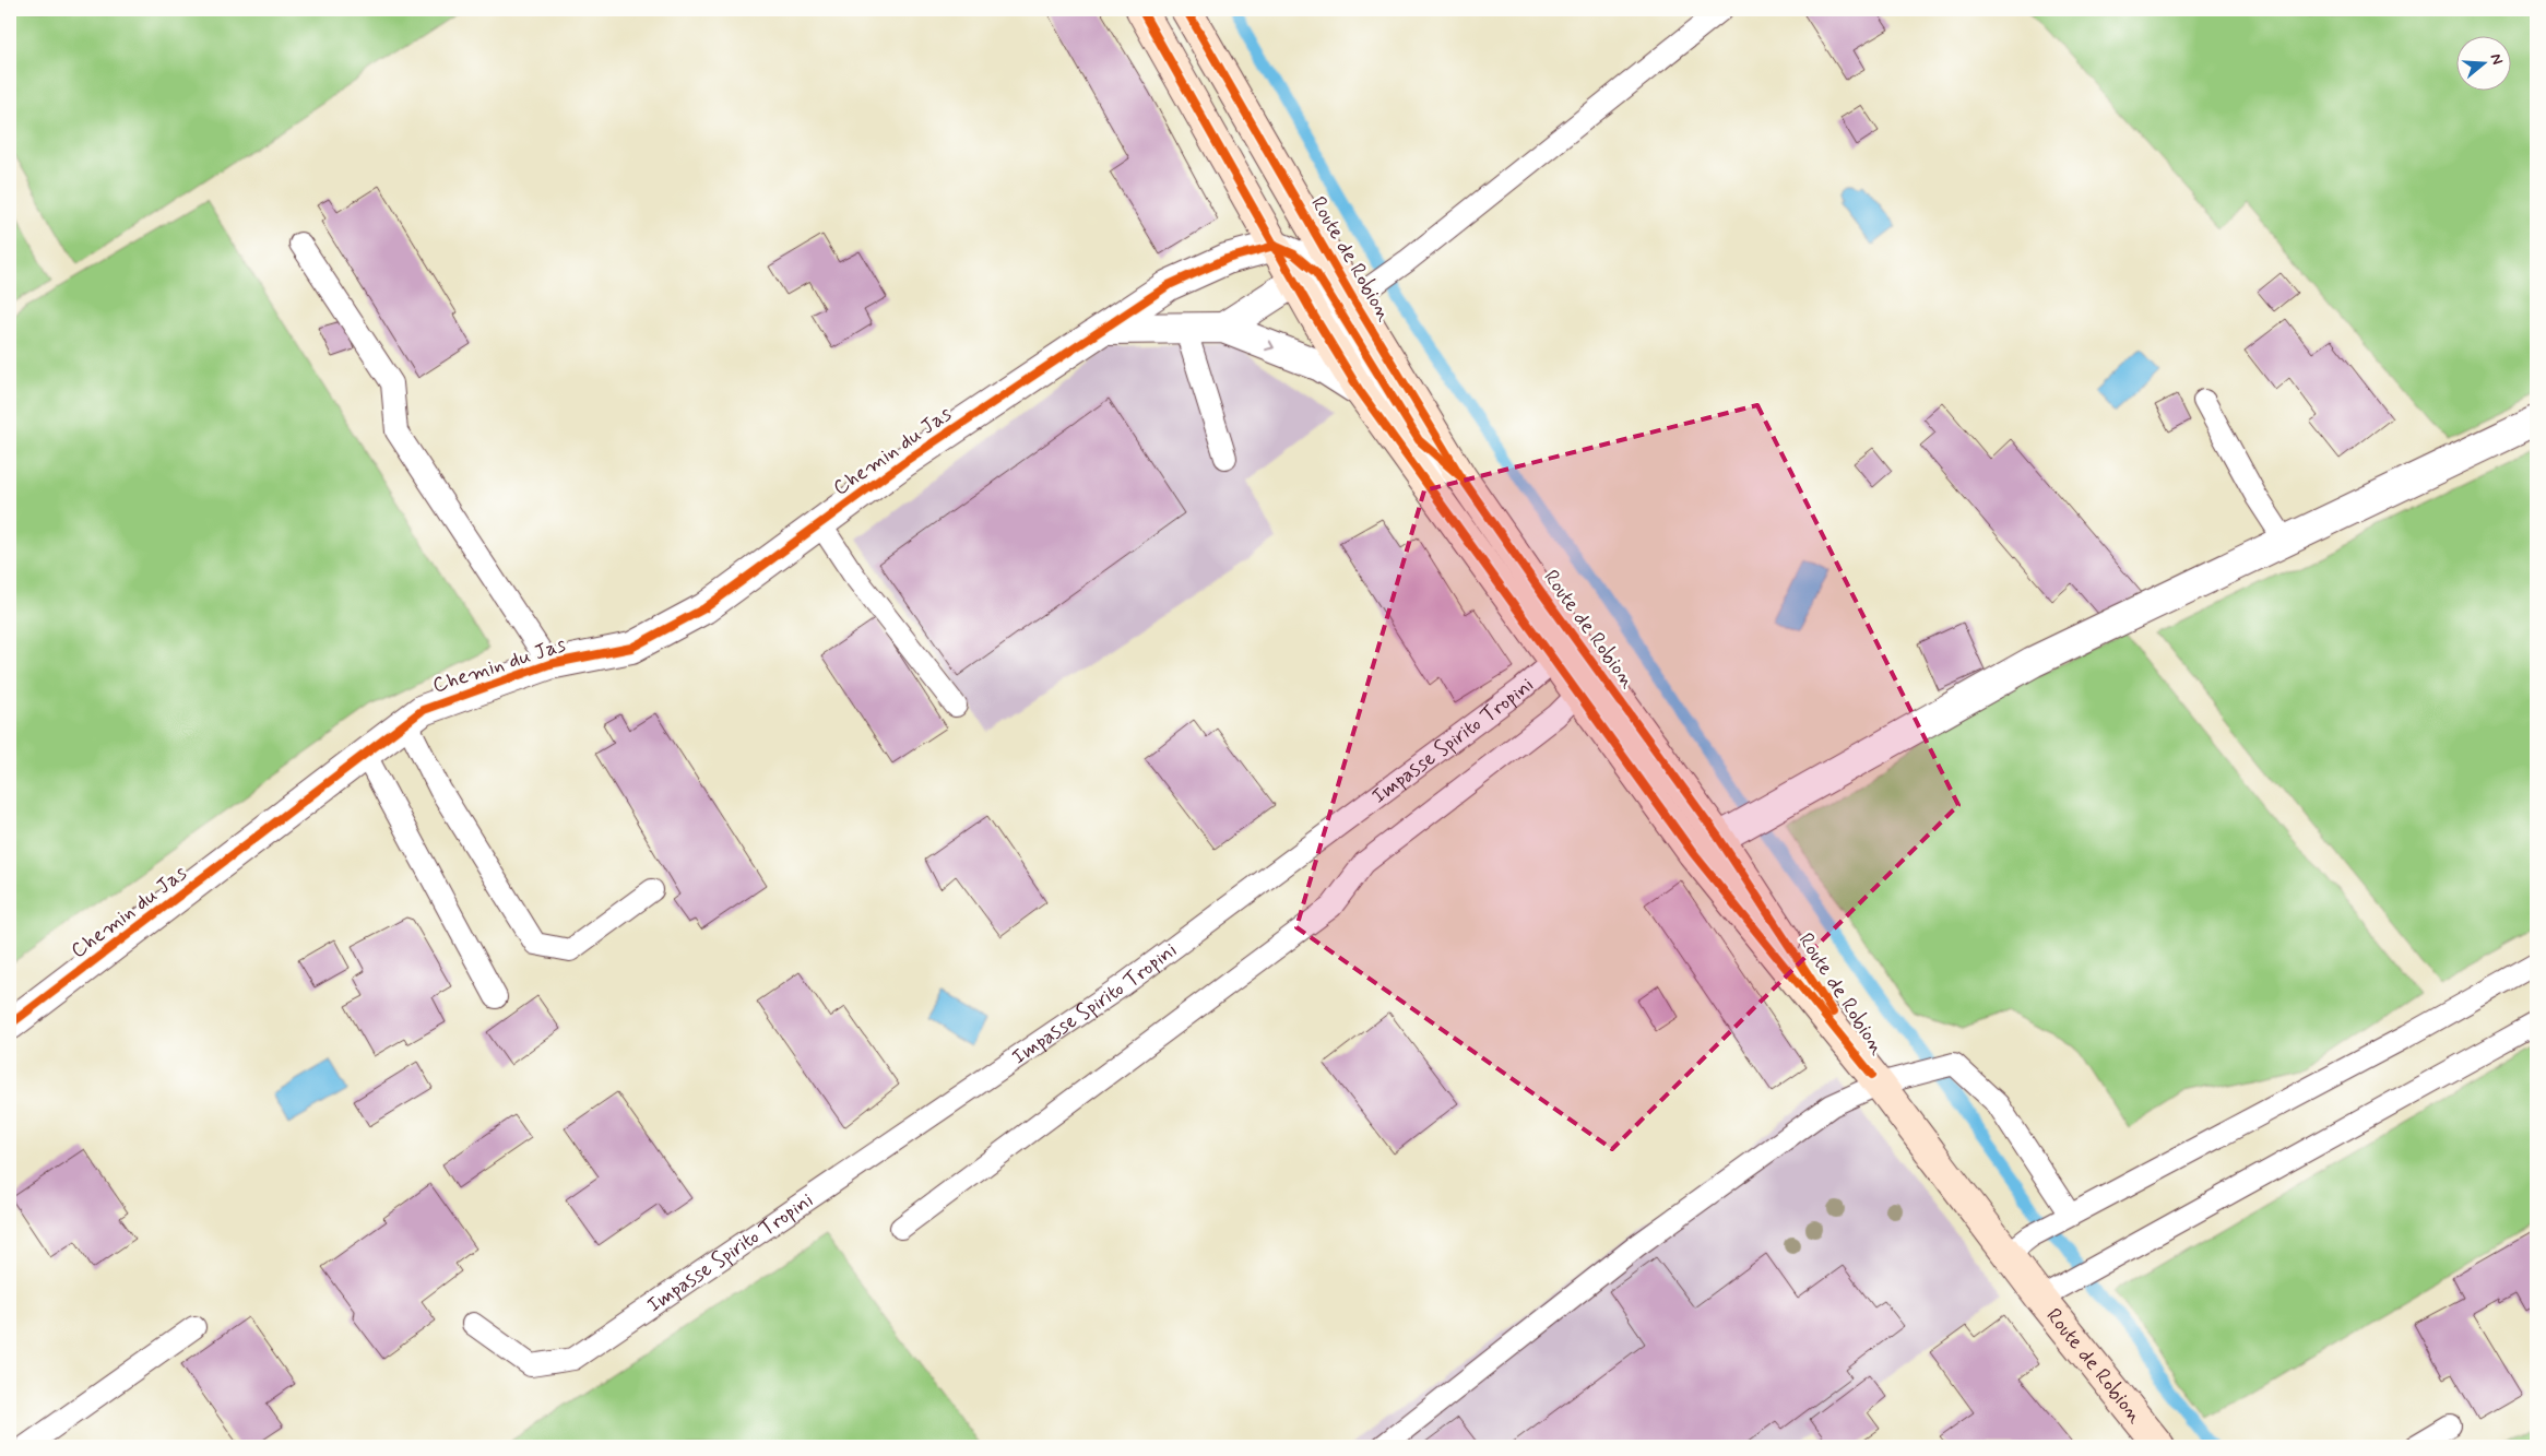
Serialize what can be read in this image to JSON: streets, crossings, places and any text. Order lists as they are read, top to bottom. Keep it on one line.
{"streets":{"main road":["Route de Robion"],"street":["Chemin du Jas"],"lane":["Impasse Spirito Tropini"]},"crossings":[["Route de Robion","Chemin du Jas"],["Route de Robion","Impasse Spirito Tropini"]],"north":"right"}
